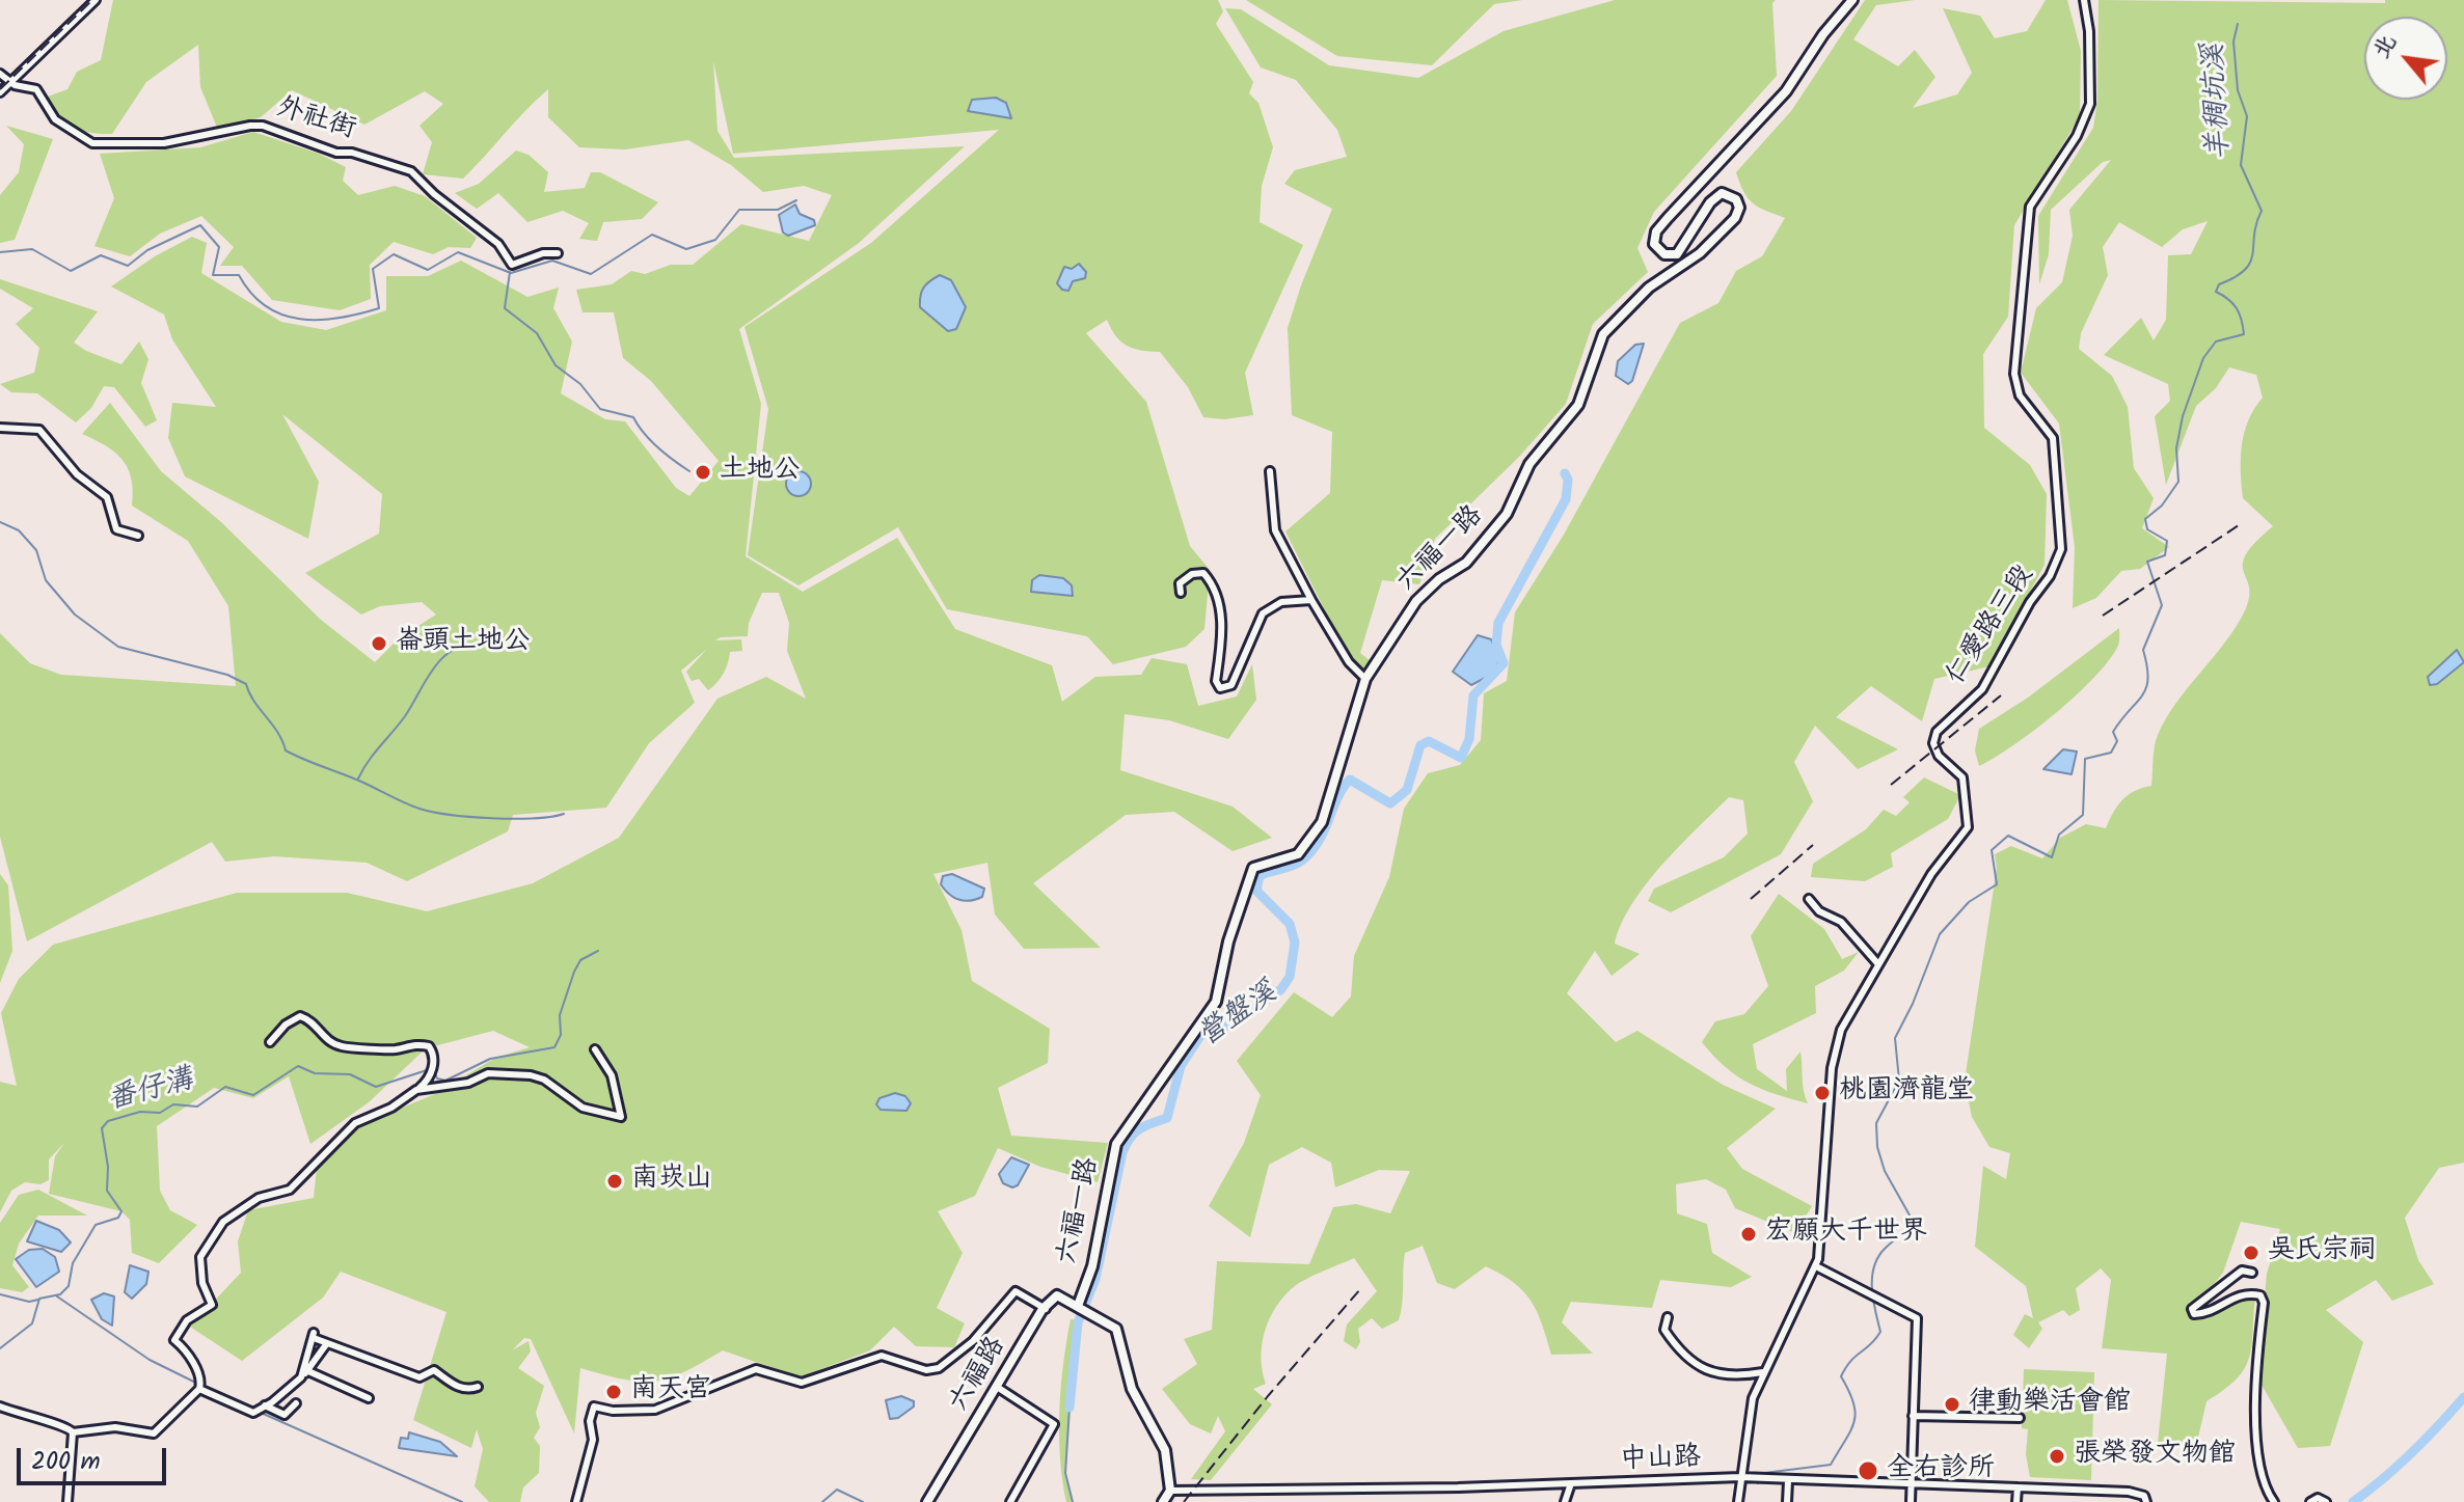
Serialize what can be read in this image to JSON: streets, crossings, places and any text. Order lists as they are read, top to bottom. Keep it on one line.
{"streets":{"street":["外社街","六福一路","仁愛路三段","六福路","中山路"]},"crossings":[["仁愛路三段","中山路"]],"water":["羊稠坑溪","營盤溪","番仔溝"],"places":["土地公","崙頭土地公","桃園濟龍堂","南崁山","宏願大千世界","吳氏宗祠","南天宮","律動樂活會館","張榮發文物館","全右診所"],"scale_bar":"200 m","north":"top left"}
